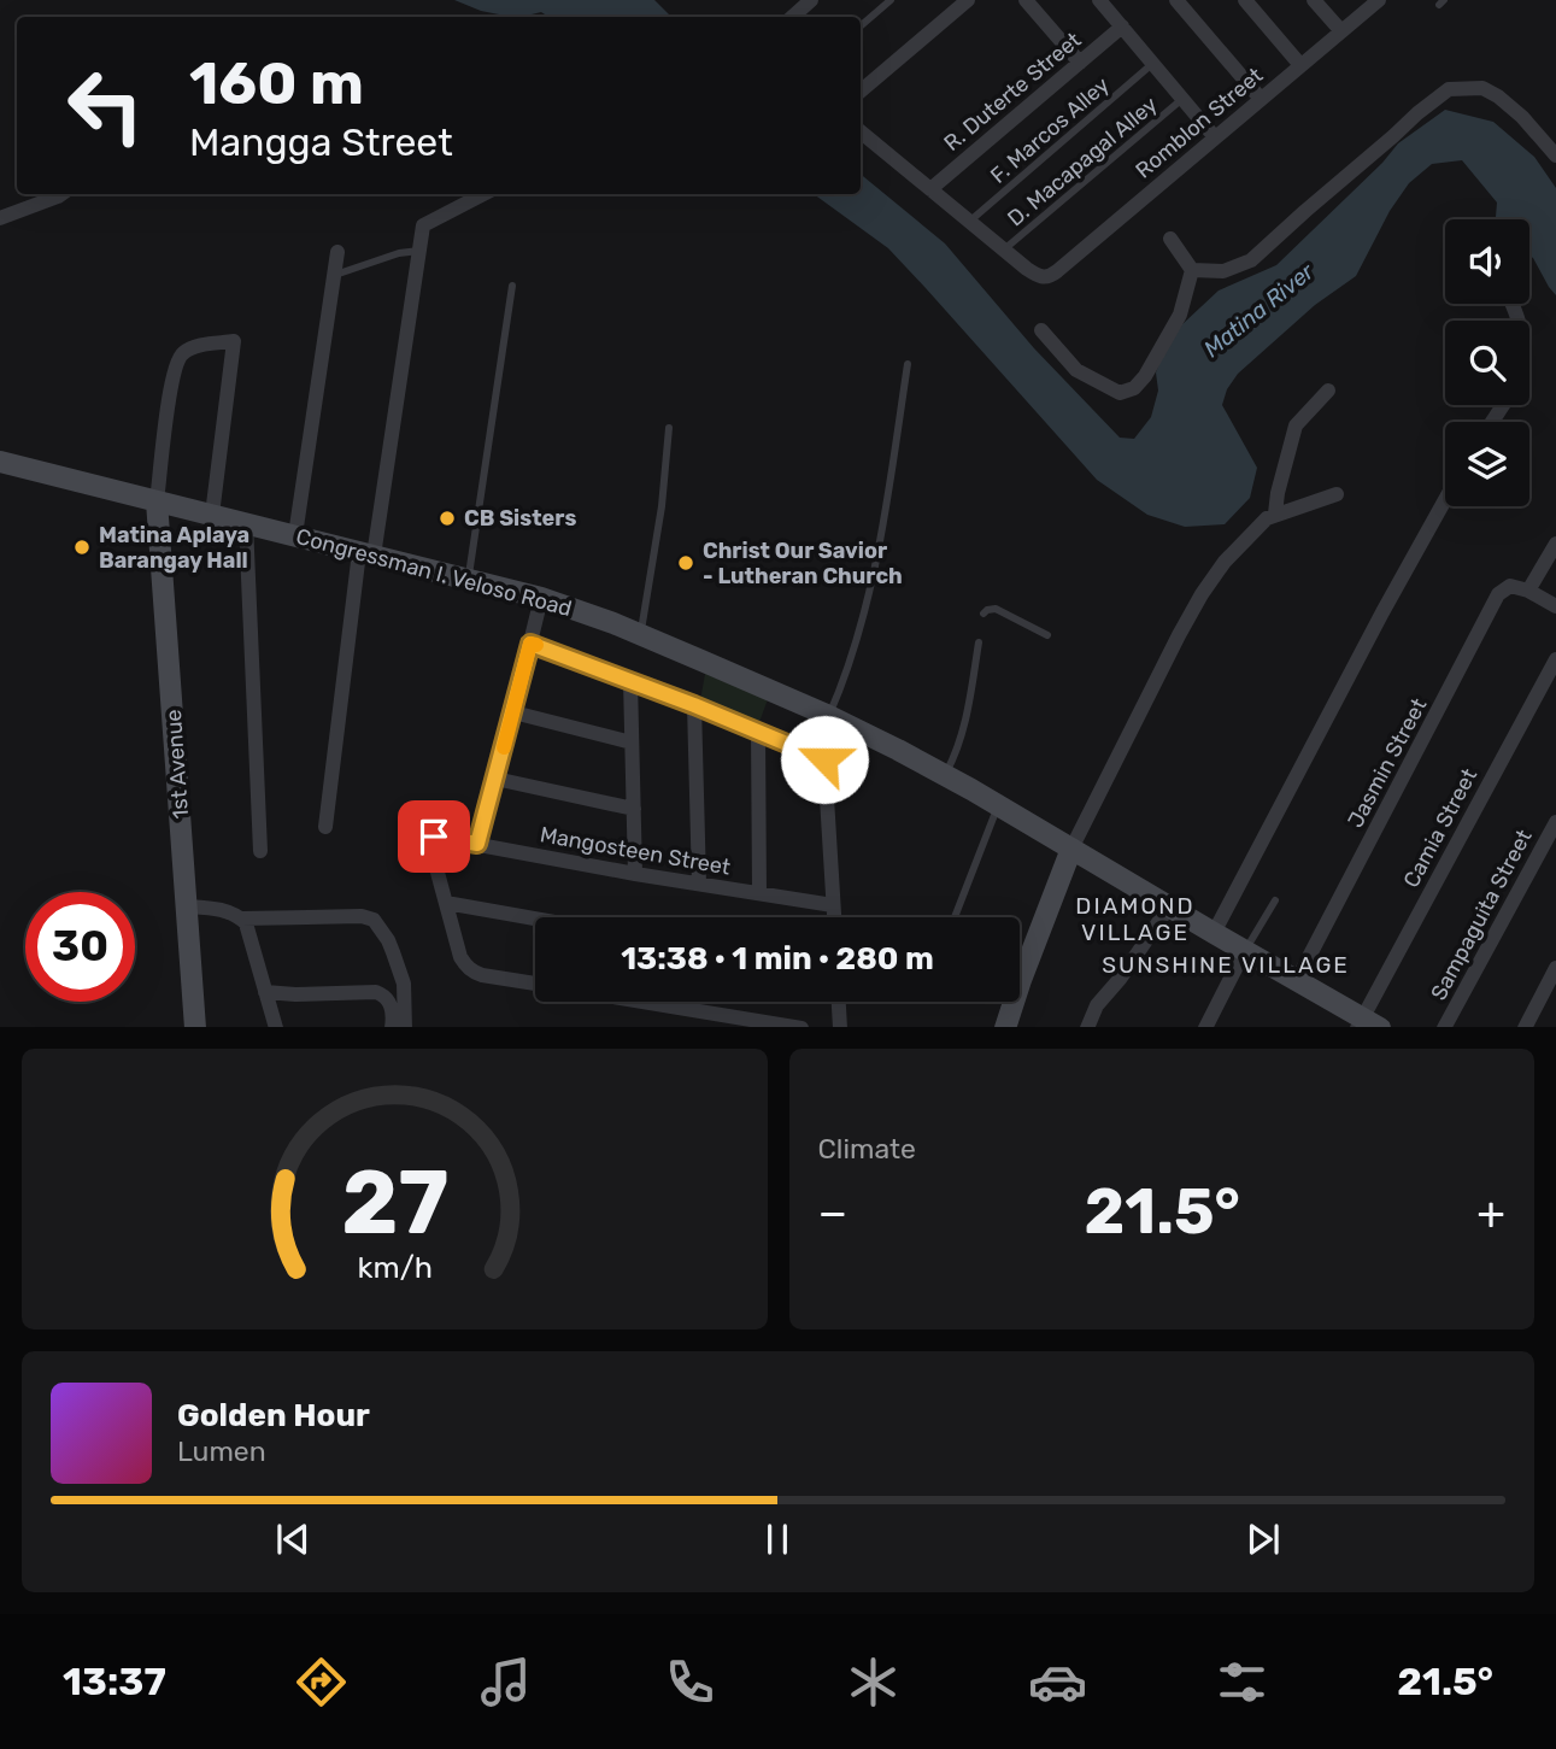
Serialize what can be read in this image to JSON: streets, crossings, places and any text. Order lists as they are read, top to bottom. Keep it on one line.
{"streets":{"main road":["Congressman I. Veloso Road","1st Avenue"],"street":["R. Duterte Street","Romblon Street","Jasmin Street","Camia Street","Mangosteen Street","Sampaguita Street"],"lane":["F. Marcos Alley","D. Macapagal Alley"]},"crossings":[["Romblon Street","D. Macapagal Alley"],["Congressman I. Veloso Road","Jasmin Street"],["Congressman I. Veloso Road","1st Avenue"],["Congressman I. Veloso Road","Camia Street"]],"districts":["DIAMOND VILLAGE","SUNSHINE VILLAGE"],"water":["Matina River"],"places":["CB Sisters","Matina Aplaya Barangay Hall","Christ Our Savior - Lutheran Church"],"page":{"turn":["160 m","Mangga Street"],"limit":"30","trip":"13:38 · 1 min · 280 m","tile":"Climate","heat":["−","21.5°","+"],"song":["Golden Hour","Lumen"],"tabs":["13:37","21.5°"],"gauge":["27","km/h"]}}
